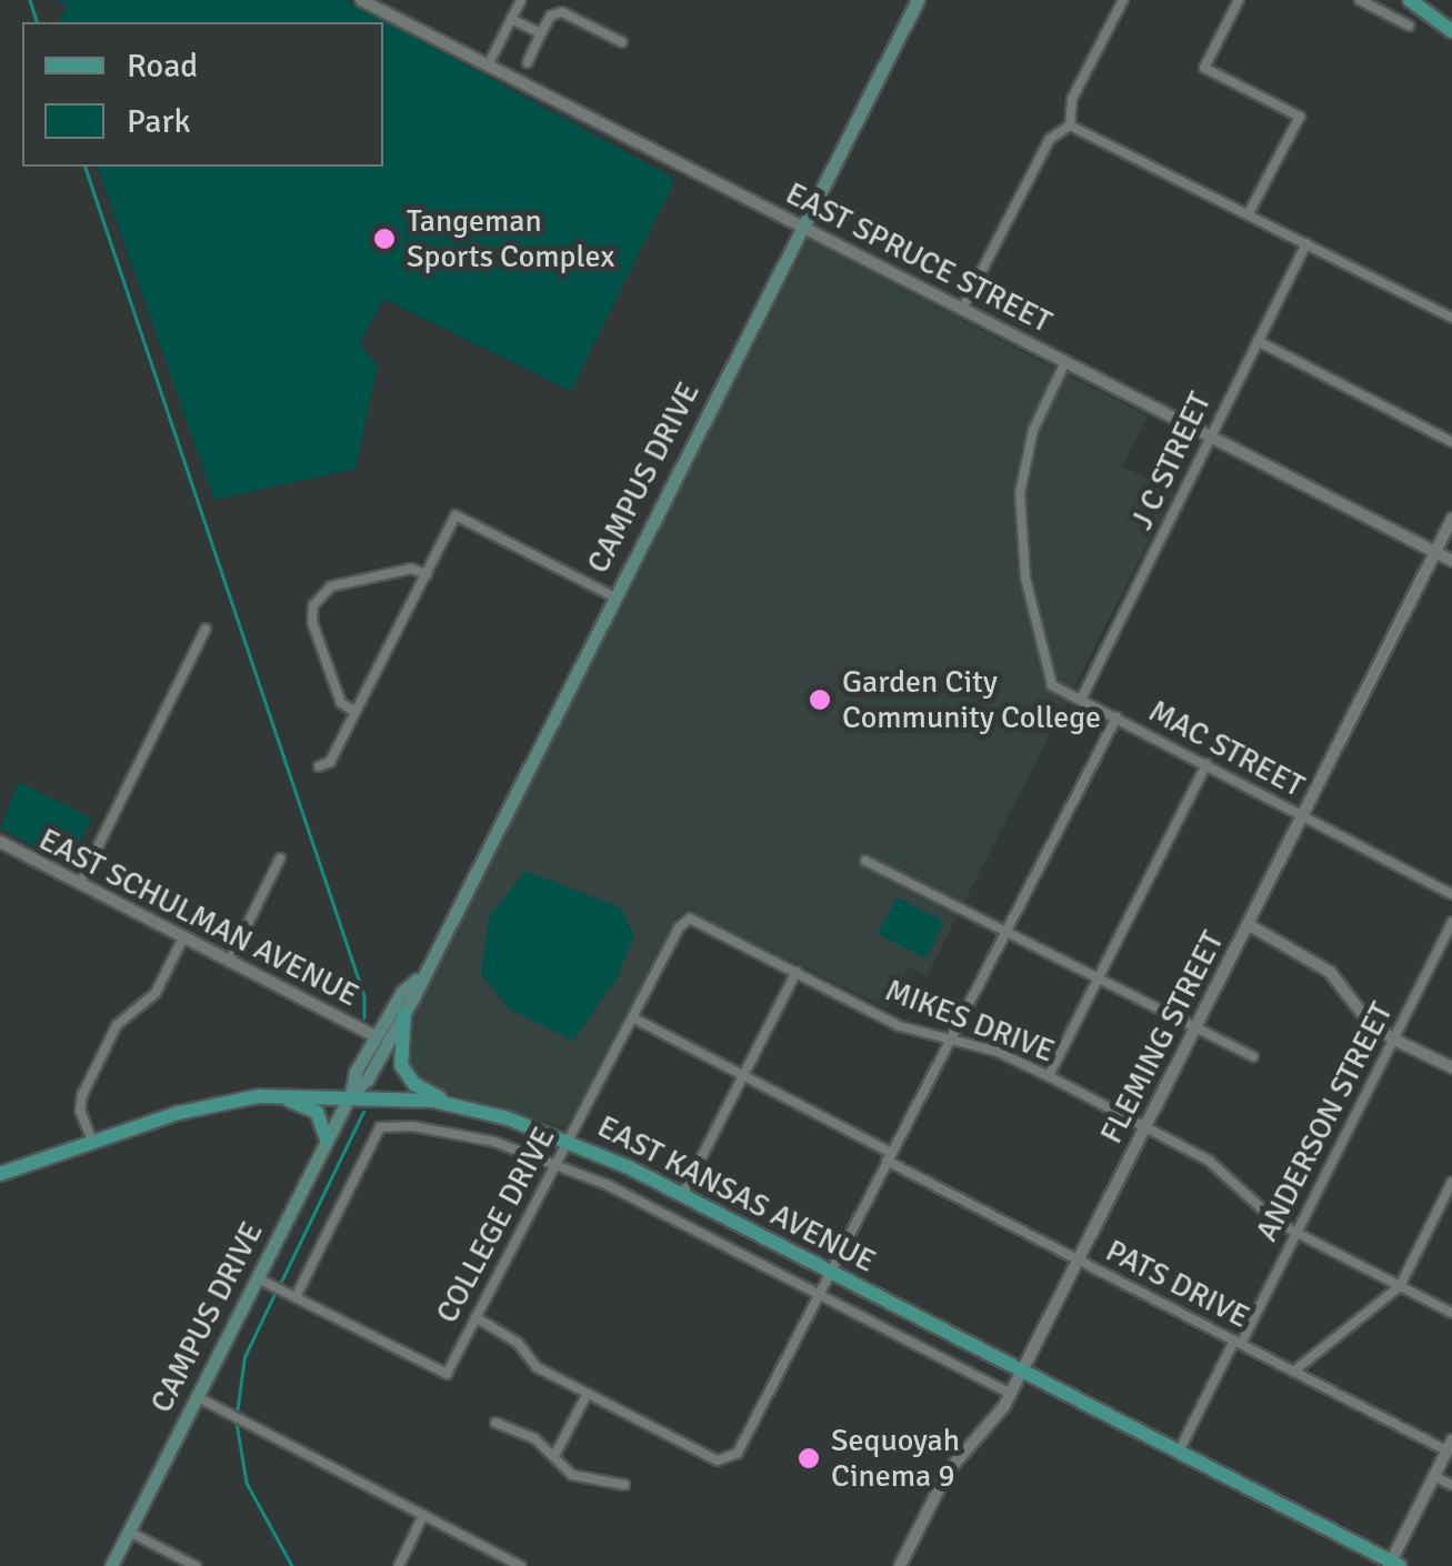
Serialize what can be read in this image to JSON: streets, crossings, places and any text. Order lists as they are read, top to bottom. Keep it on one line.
{"streets":{"main road":["CAMPUS DRIVE","EAST KANSAS AVENUE"],"street":["EAST SPRUCE STREET","J C STREET","MAC STREET","EAST SCHULMAN AVENUE","MIKES DRIVE","FLEMING STREET","ANDERSON STREET","COLLEGE DRIVE","PATS DRIVE"]},"crossings":[["EAST SPRUCE STREET","J C STREET"],["EAST SPRUCE STREET","CAMPUS DRIVE"],["EAST SPRUCE STREET","MAC STREET"],["EAST SPRUCE STREET","FLEMING STREET"],["J C STREET","MAC STREET"],["CAMPUS DRIVE","EAST SCHULMAN AVENUE"],["CAMPUS DRIVE","EAST KANSAS AVENUE"],["CAMPUS DRIVE","COLLEGE DRIVE"],["MAC STREET","FLEMING STREET"],["MIKES DRIVE","FLEMING STREET"],["MIKES DRIVE","ANDERSON STREET"],["MIKES DRIVE","COLLEGE DRIVE"],["FLEMING STREET","EAST KANSAS AVENUE"],["FLEMING STREET","PATS DRIVE"],["ANDERSON STREET","EAST KANSAS AVENUE"],["ANDERSON STREET","PATS DRIVE"],["EAST KANSAS AVENUE","COLLEGE DRIVE"],["COLLEGE DRIVE","PATS DRIVE"]],"places":["Tangeman Sports Complex","Garden City Community College","Sequoyah Cinema 9"],"legend":["Road","Park"]}
